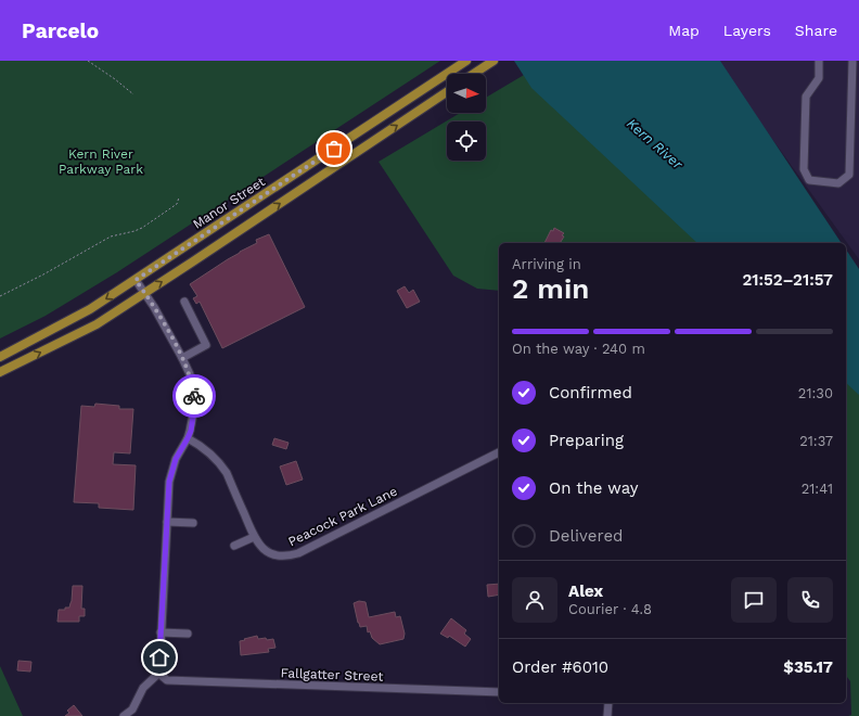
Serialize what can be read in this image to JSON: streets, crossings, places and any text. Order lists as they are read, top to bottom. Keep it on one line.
{"streets":{"main road":["Manor Street"],"street":["Peacock Park Lane","Fallgatter Street"]},"water":["Kern River"],"parks":["Kern River Parkway Park"],"north":"right","page":{"header":"Parcelo","nav":["Map","Layers","Share"],"heading":["2 min","Arriving in","21:52–21:57"],"panel":["Alex","Courier · 4.8","Order #6010","$35.17"],"bar":"On the way · 240 m","list":[["Confirmed","21:30"],["Preparing","21:37"],["On the way","21:41"],"Delivered"]}}
